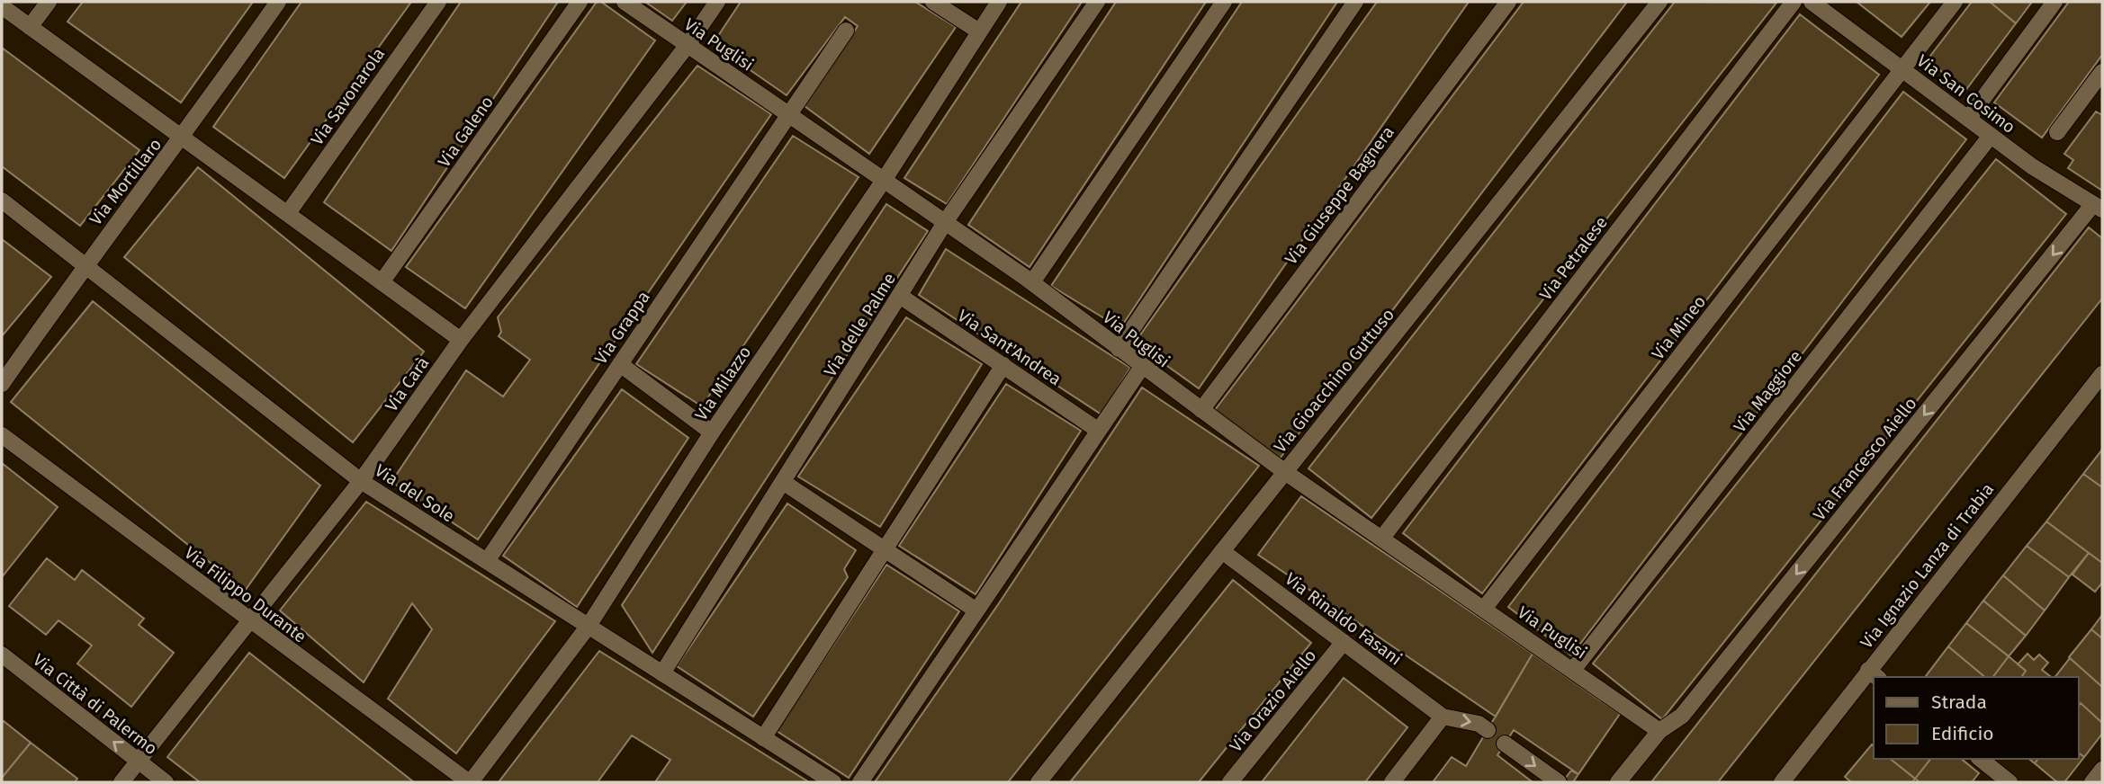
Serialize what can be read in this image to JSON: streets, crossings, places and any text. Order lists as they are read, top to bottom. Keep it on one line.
{"streets":{"street":["Via Puglisi","Via San Cosimo","Via Savonarola","Via Galeno","Via Mortillaro","Via Giuseppe Bagnera","Via Petralese","Via delle Palme","Via Grappa","Via Mineo","Via Sant'Andrea","Via Gioacchino Guttuso","Via Milazzo","Via Carà","Via Maggiore","Via Francesco Aiello","Via del Sole","Via Ignazio Lanza di Trabia","Via Filippo Durante","Via Rinaldo Fasani","Via Orazio Aiello","Via Città di Palermo"]},"crossings":[["Via Puglisi","Via Giuseppe Bagnera"],["Via Puglisi","Via Petralese"],["Via Puglisi","Via delle Palme"],["Via Puglisi","Via Grappa"],["Via Puglisi","Via Mineo"],["Via Puglisi","Via Gioacchino Guttuso"],["Via Puglisi","Via Milazzo"],["Via Puglisi","Via Carà"],["Via Puglisi","Via Maggiore"],["Via Puglisi","Via Francesco Aiello"],["Via San Cosimo","Via Mineo"],["Via San Cosimo","Via Maggiore"],["Via San Cosimo","Via Francesco Aiello"],["Via Mortillaro","Via del Sole"],["Via delle Palme","Via Sant'Andrea"],["Via delle Palme","Via del Sole"],["Via Grappa","Via del Sole"],["Via Gioacchino Guttuso","Via Rinaldo Fasani"],["Via Milazzo","Via del Sole"],["Via Milazzo","Via Filippo Durante"],["Via Carà","Via del Sole"],["Via Carà","Via Filippo Durante"],["Via Carà","Via Città di Palermo"],["Via Rinaldo Fasani","Via Orazio Aiello"]],"one_way":["Via Francesco Aiello","Via Città di Palermo"],"legend":["Strada","Edificio"]}
